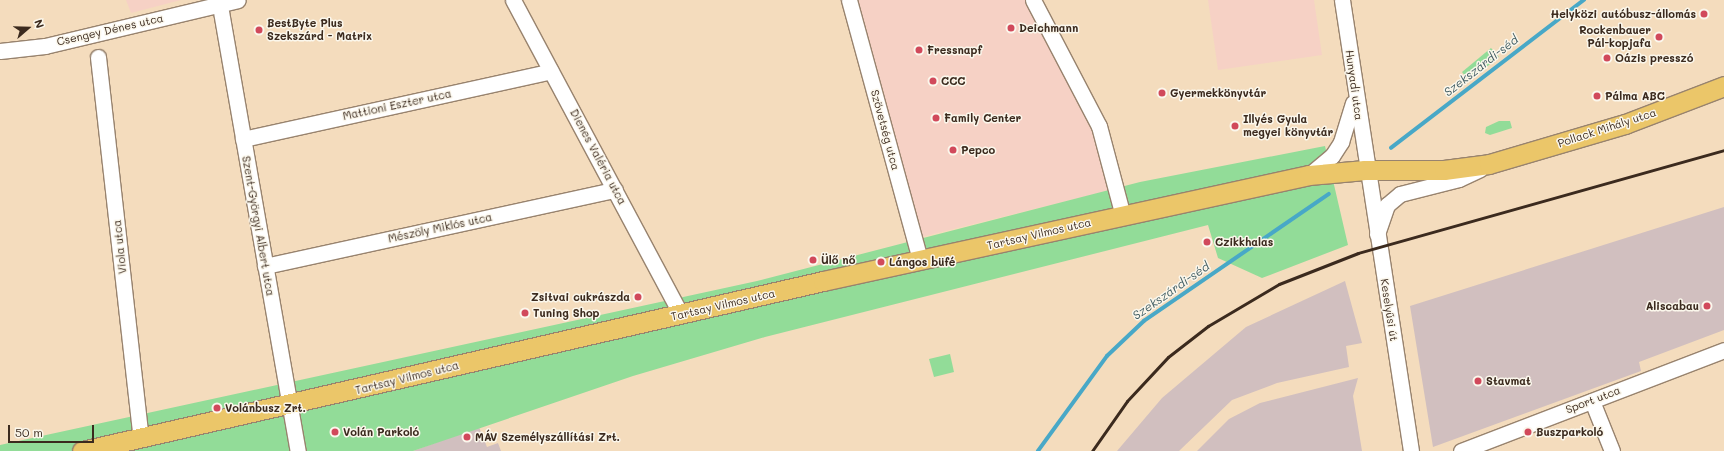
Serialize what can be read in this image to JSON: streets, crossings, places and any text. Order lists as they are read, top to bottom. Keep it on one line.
{"streets":{"main road":["Pollack Mihály utca","Tartsay Vilmos utca"],"street":["Csengey Dénes utca","Hunyadi utca","Mattioni Eszter utca","Szövetség utca","Dienes Valéria utca","Szent-Györgyi Albert utca","Mészöly Miklós utca","Viola utca","Keselyűsi út","Sport utca"]},"crossings":[["Csengey Dénes utca","Szent-Györgyi Albert utca"],["Hunyadi utca","Pollack Mihály utca"],["Hunyadi utca","Tartsay Vilmos utca"],["Hunyadi utca","Keselyűsi út"],["Mattioni Eszter utca","Dienes Valéria utca"],["Mattioni Eszter utca","Szent-Györgyi Albert utca"],["Pollack Mihály utca","Tartsay Vilmos utca"],["Pollack Mihály utca","Keselyűsi út"],["Szövetség utca","Tartsay Vilmos utca"],["Dienes Valéria utca","Mészöly Miklós utca"],["Dienes Valéria utca","Tartsay Vilmos utca"],["Szent-Györgyi Albert utca","Mészöly Miklós utca"],["Szent-Györgyi Albert utca","Tartsay Vilmos utca"],["Tartsay Vilmos utca","Viola utca"],["Tartsay Vilmos utca","Keselyűsi út"]],"water":["Szekszárdi-séd"],"places":["Helyközi autóbusz-állomás","Deichmann","BestByte Plus Szekszárd - Matrix","Rockenbauer Pál-kopjafa","Fressnapf","Oázis presszó","CCC","Gyermekkönyvtár","Pálma ABC","Family Center","Illyés Gyula megyei könyvtár","Pepco","Czikkhalas","Ülő nő","Lángos büfé","Zsitvai cukrászda","Aliscabau","Tuning Shop","Stavmat","Volánbusz Zrt.","Volán Parkoló","Buszparkoló","MÁV Személyszállítási Zrt."],"scale_bar":"50 m","north":"right"}
